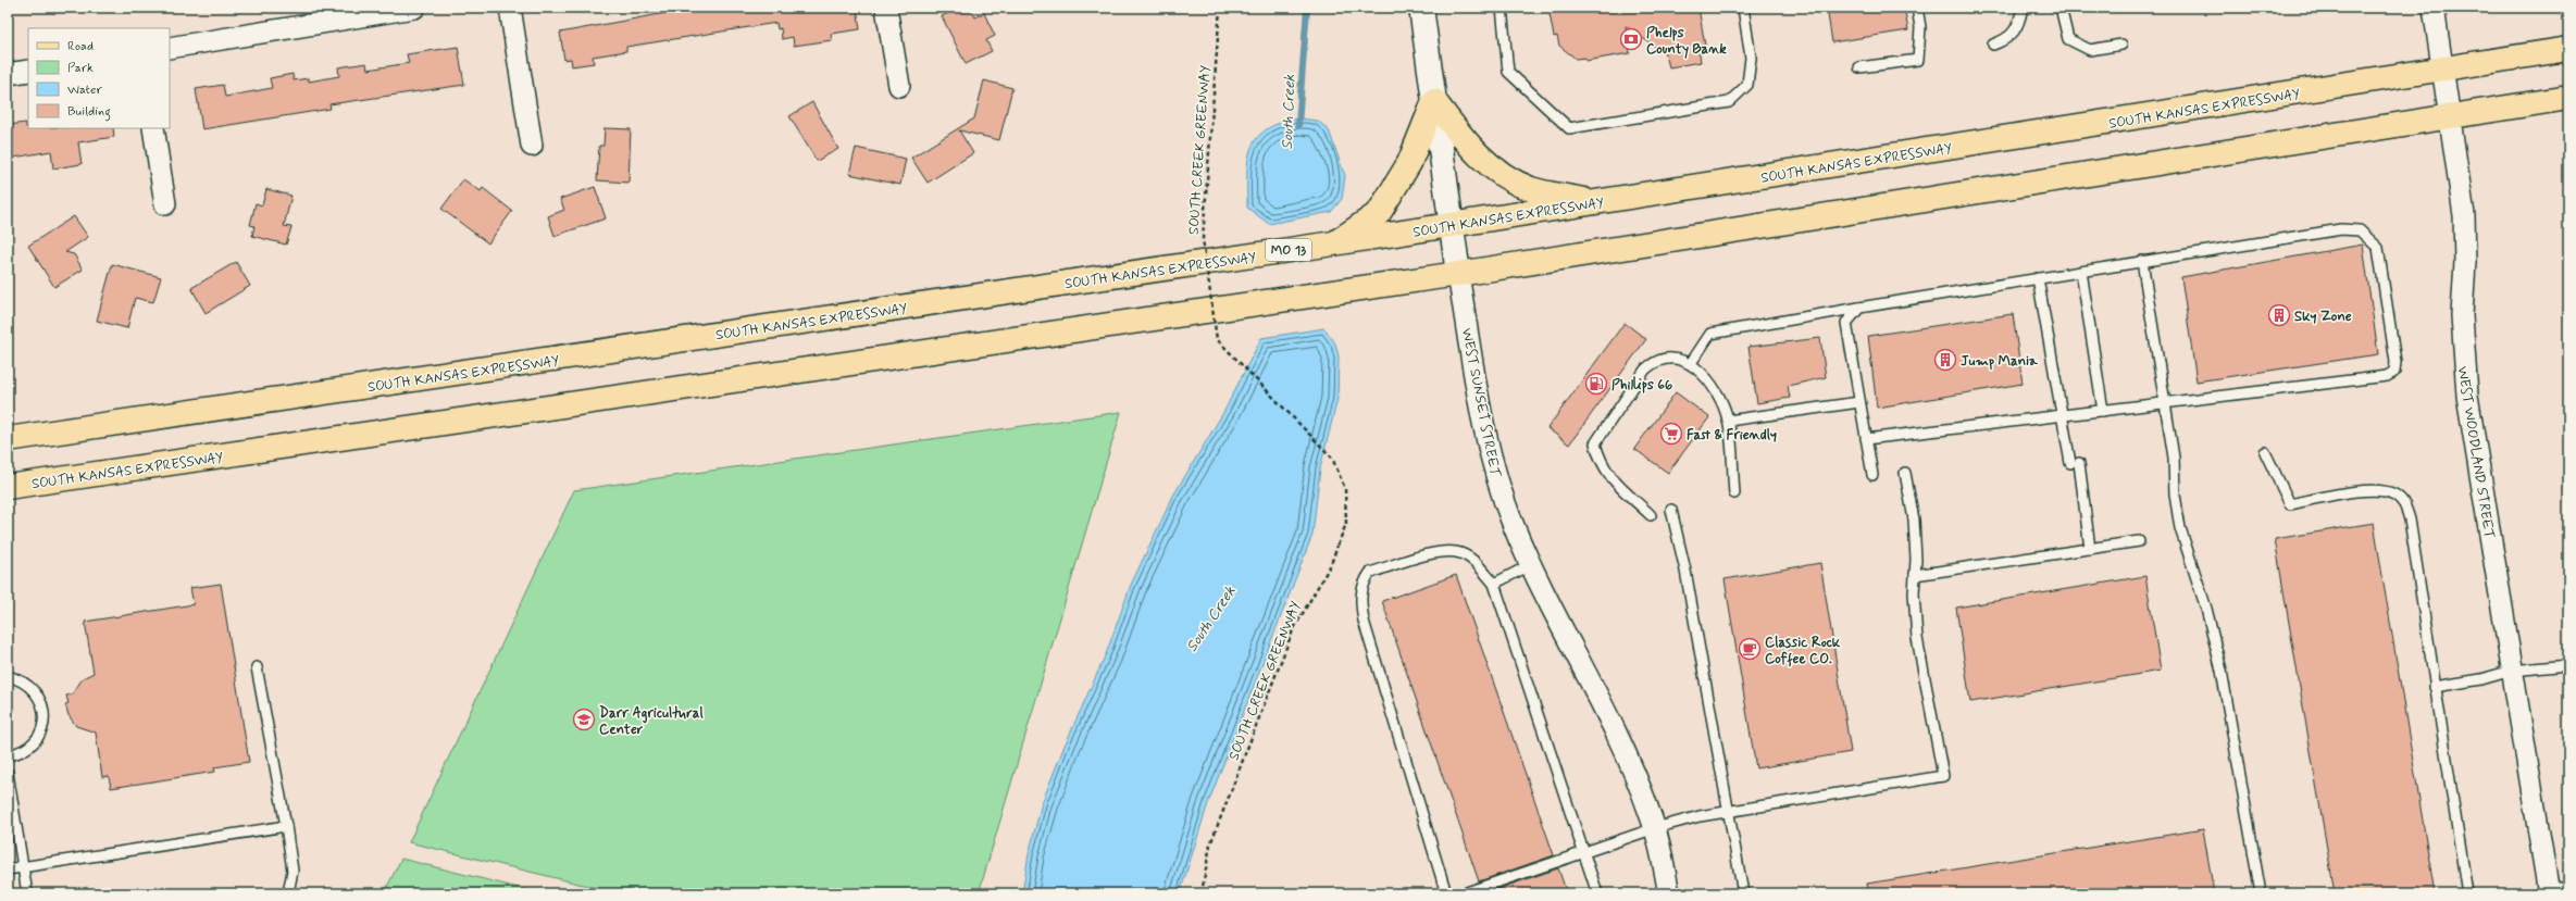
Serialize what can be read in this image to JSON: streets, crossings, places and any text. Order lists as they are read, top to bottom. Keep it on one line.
{"streets":{"main road":["SOUTH KANSAS EXPRESSWAY","MO 13","WEST SUNSET STREET"],"street":["WEST WOODLAND STREET"],"path":["SOUTH CREEK GREENWAY"]},"crossings":[["SOUTH KANSAS EXPRESSWAY","WEST SUNSET STREET"],["SOUTH KANSAS EXPRESSWAY","WEST WOODLAND STREET"]],"water":["South Creek"],"places":{"bank":["Phelps County Bank"],"building":["Sky Zone","Jump Mania"],"fuel station":["Phillips 66"],"supermarket":["Fast & Friendly"],"cafe":["Classic Rock Coffee CO."],"school or university":["Darr Agricultural Center"]},"legend":["Road","Park","Water","Building"]}
